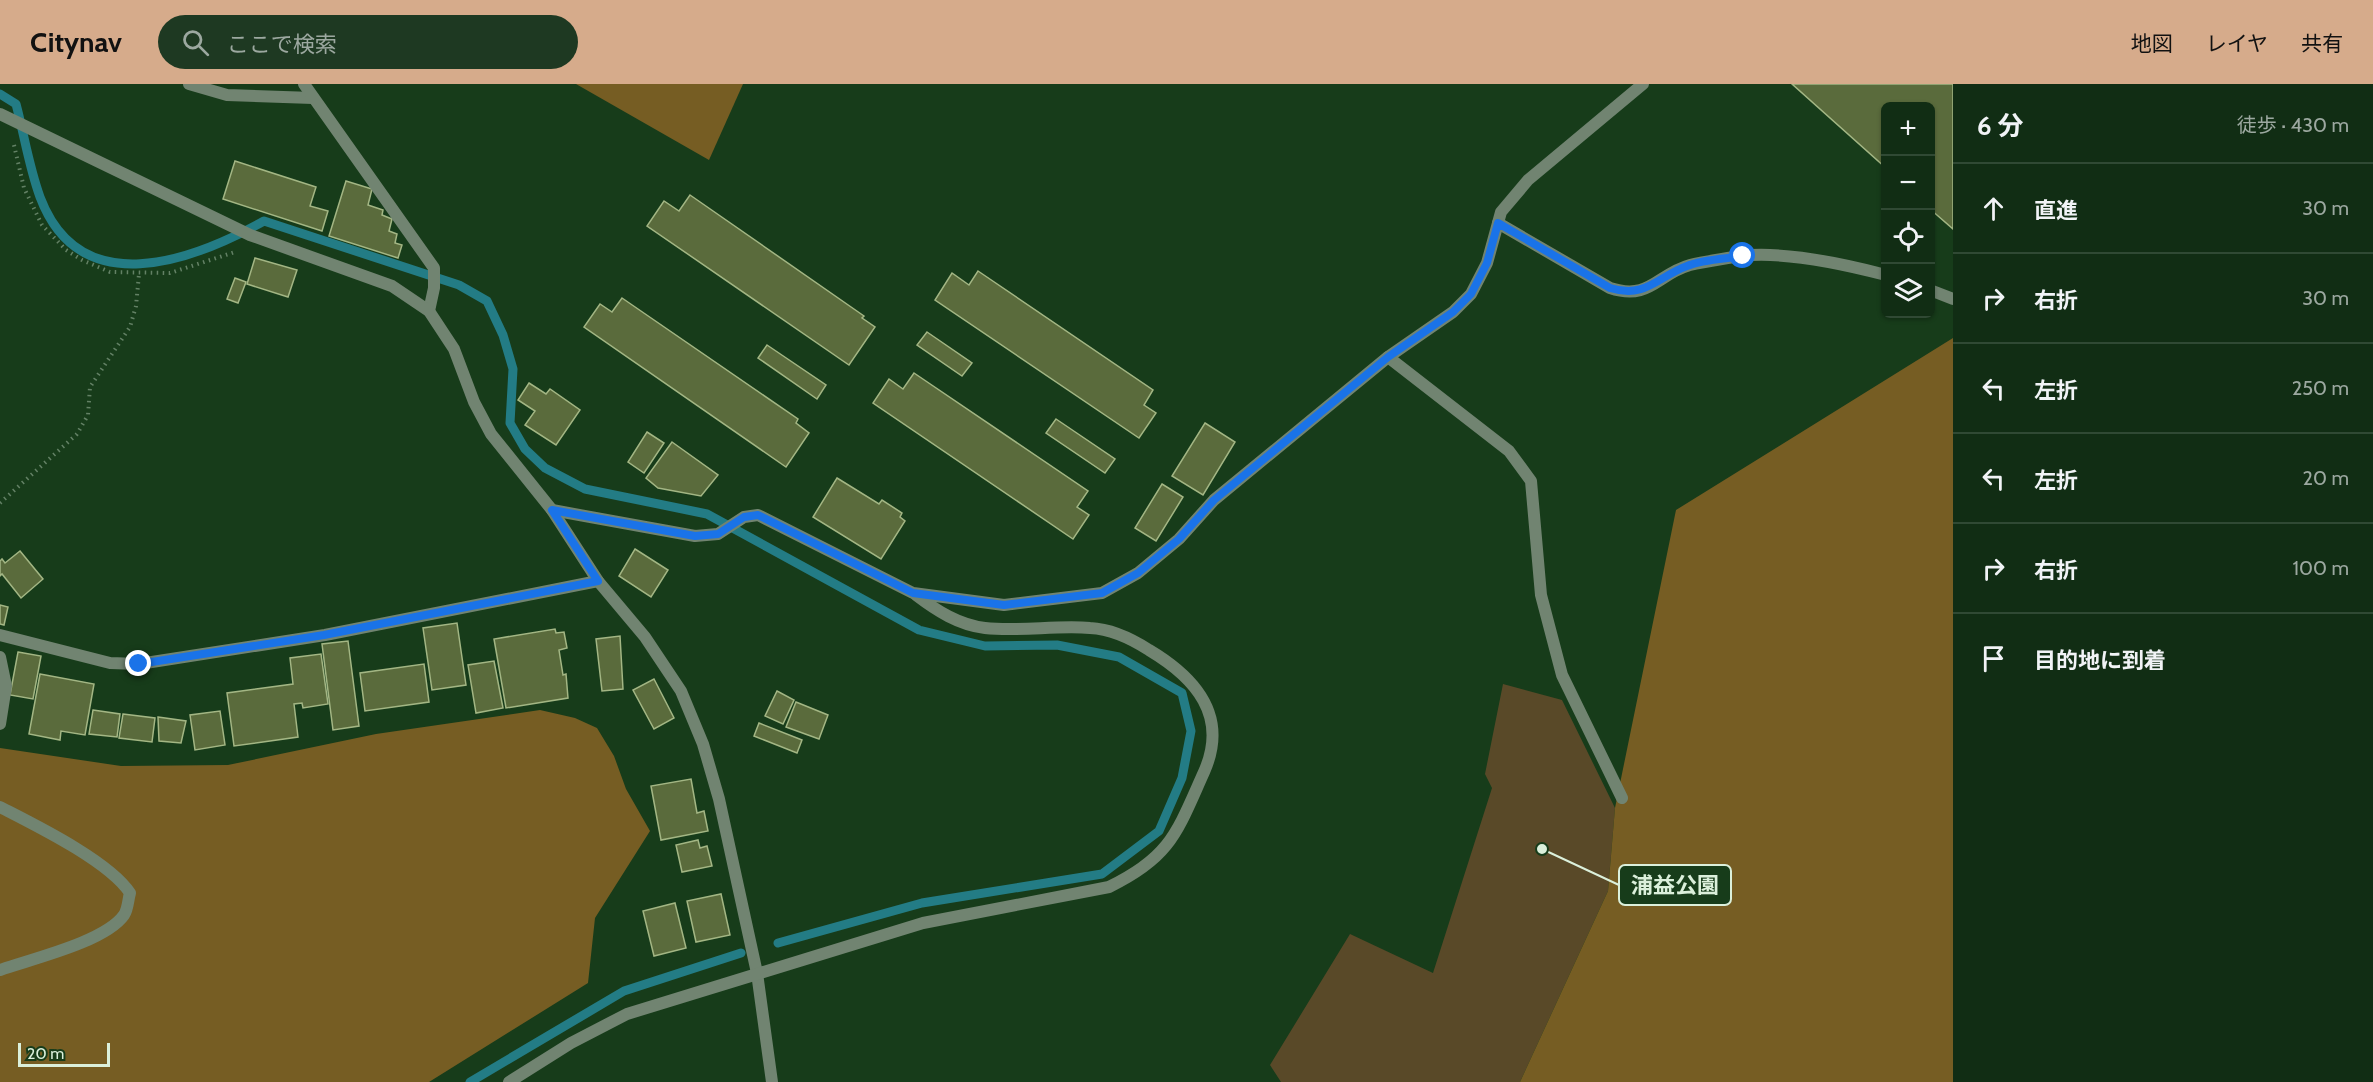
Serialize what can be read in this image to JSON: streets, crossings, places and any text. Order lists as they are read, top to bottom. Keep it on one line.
{"places":["浦益公園"],"scale_bar":"20 m","page":{"header":"Citynav","search":"ここで検索","nav":["地図","レイヤ","共有"],"heading":["6 分","徒歩 · 430 m"],"map_buttons":["+","−"],"list":[["直進","30 m"],["右折","30 m"],["左折","250 m"],["左折","20 m"],["右折","100 m"],"目的地に到着"],"scale":"20 m"}}
